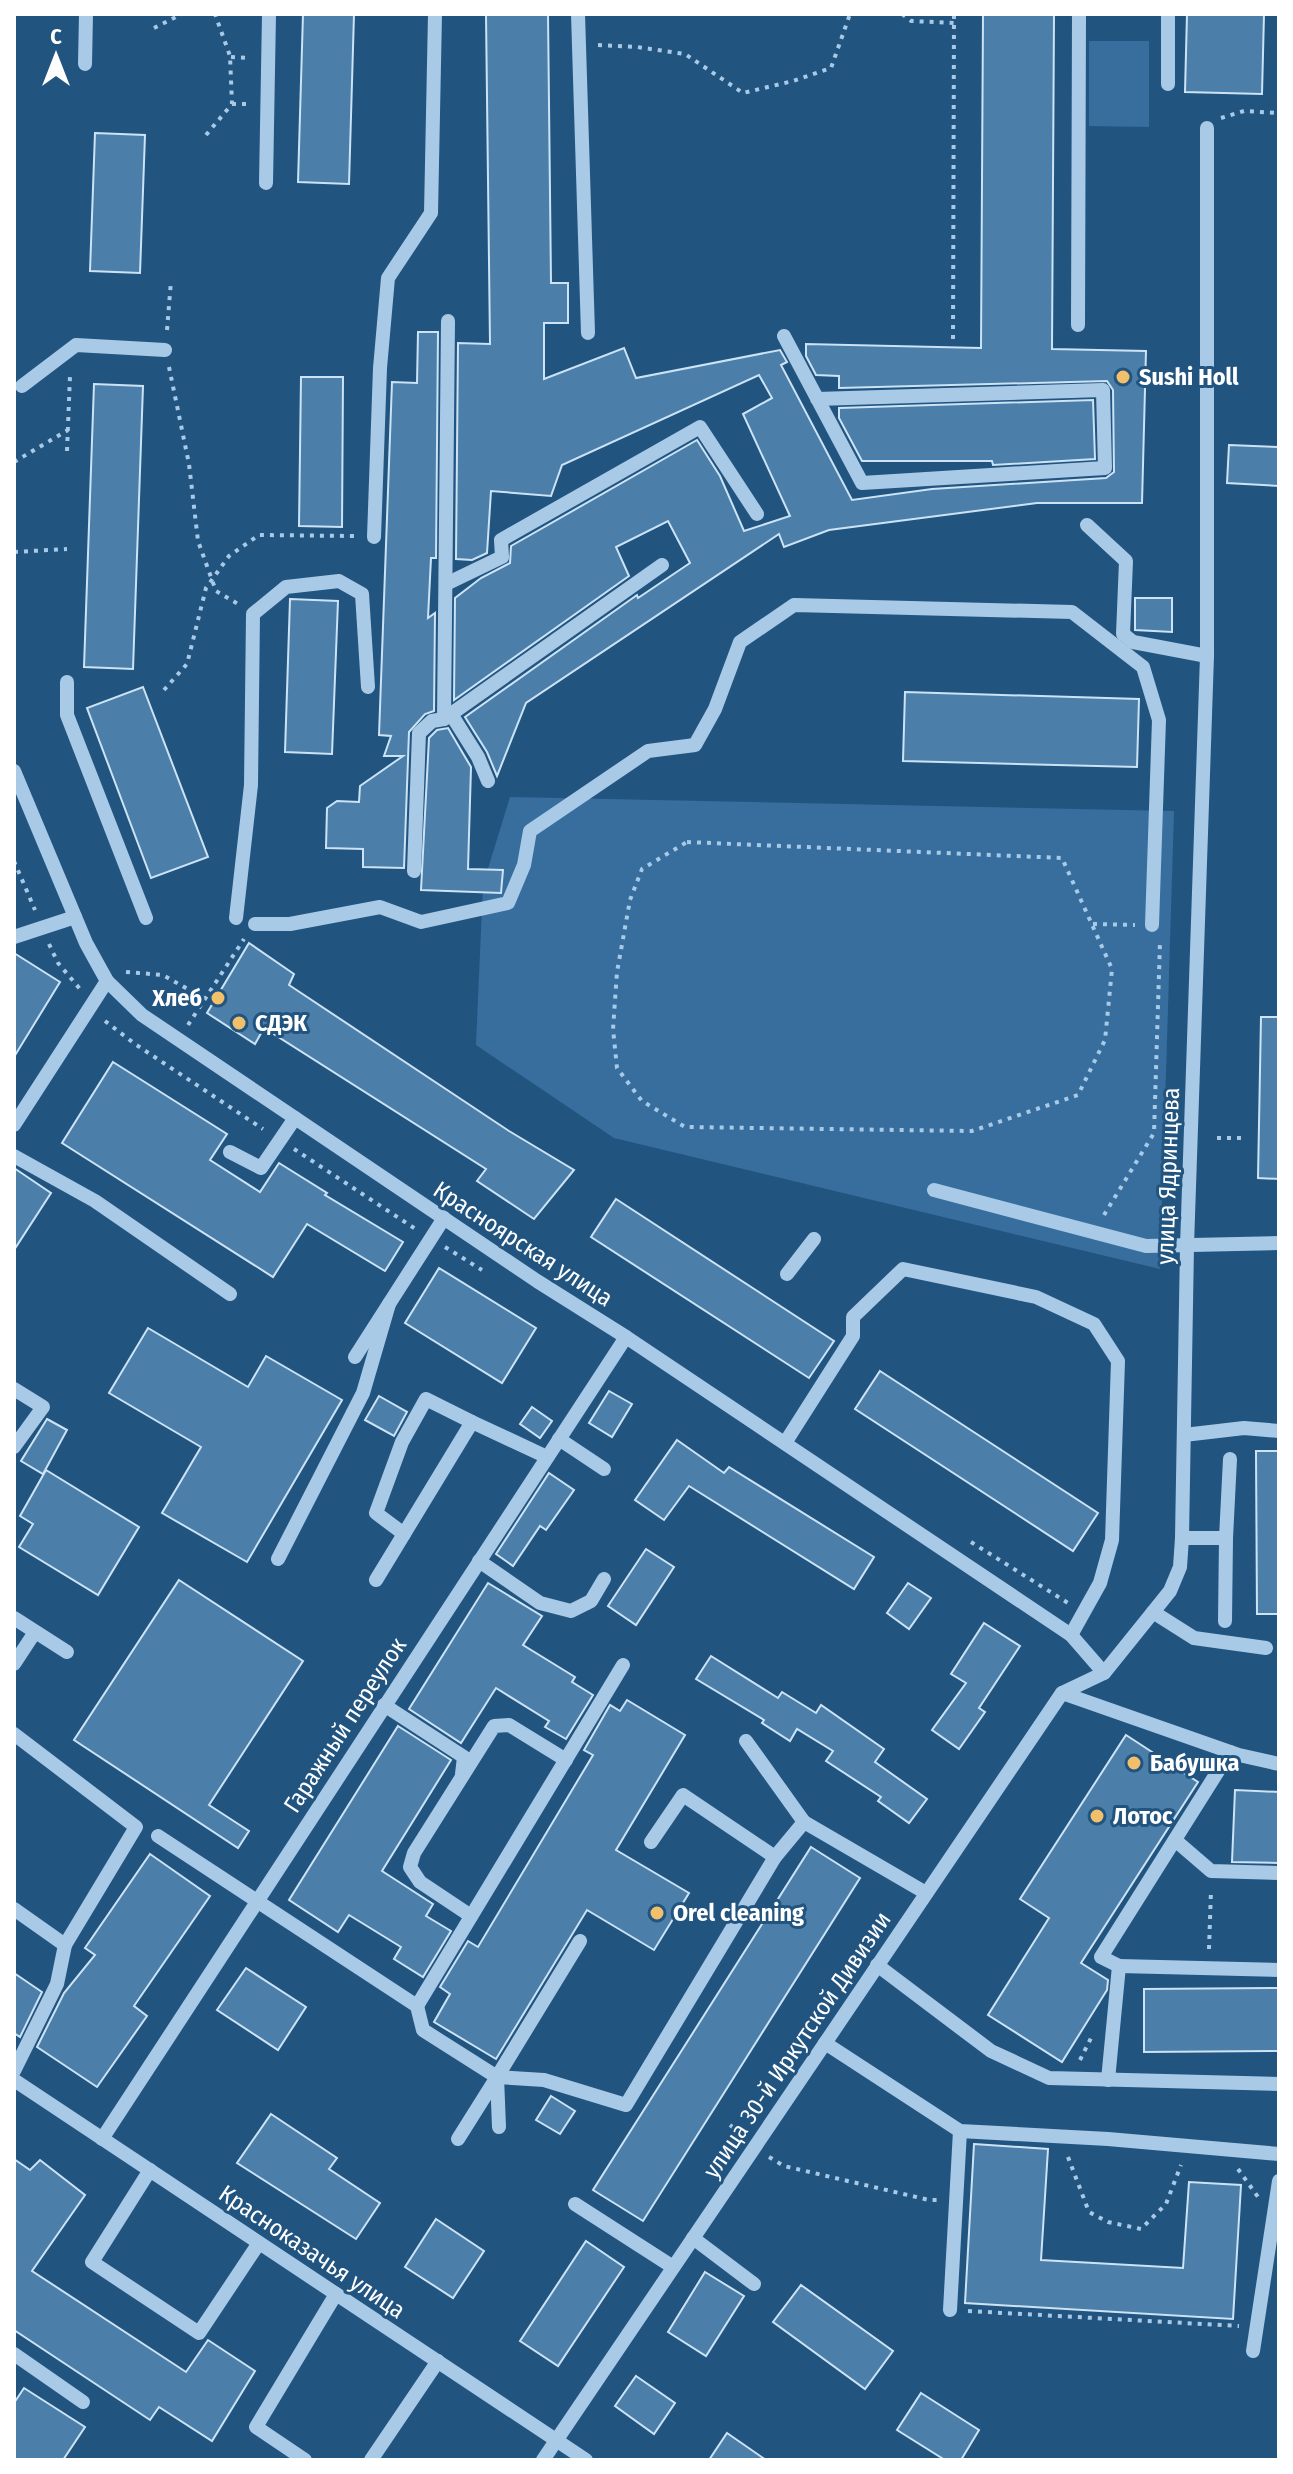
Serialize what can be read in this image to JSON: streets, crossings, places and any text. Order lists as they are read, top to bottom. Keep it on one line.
{"streets":{"street":["улица Ядринцева","Красноярская улица","Гаражный переулок","улица 30-й Иркутской Дивизии","Красноказачья улица"]},"crossings":[["улица Ядринцева","Красноярская улица"],["Красноярская улица","Гаражный переулок"],["Гаражный переулок","Красноказачья улица"],["улица 30-й Иркутской Дивизии","Красноказачья улица"]],"places":["Sushi Holl","Хлеб","СДЭК","Бабушка","Лотос","Orel cleaning"],"north":"top"}
